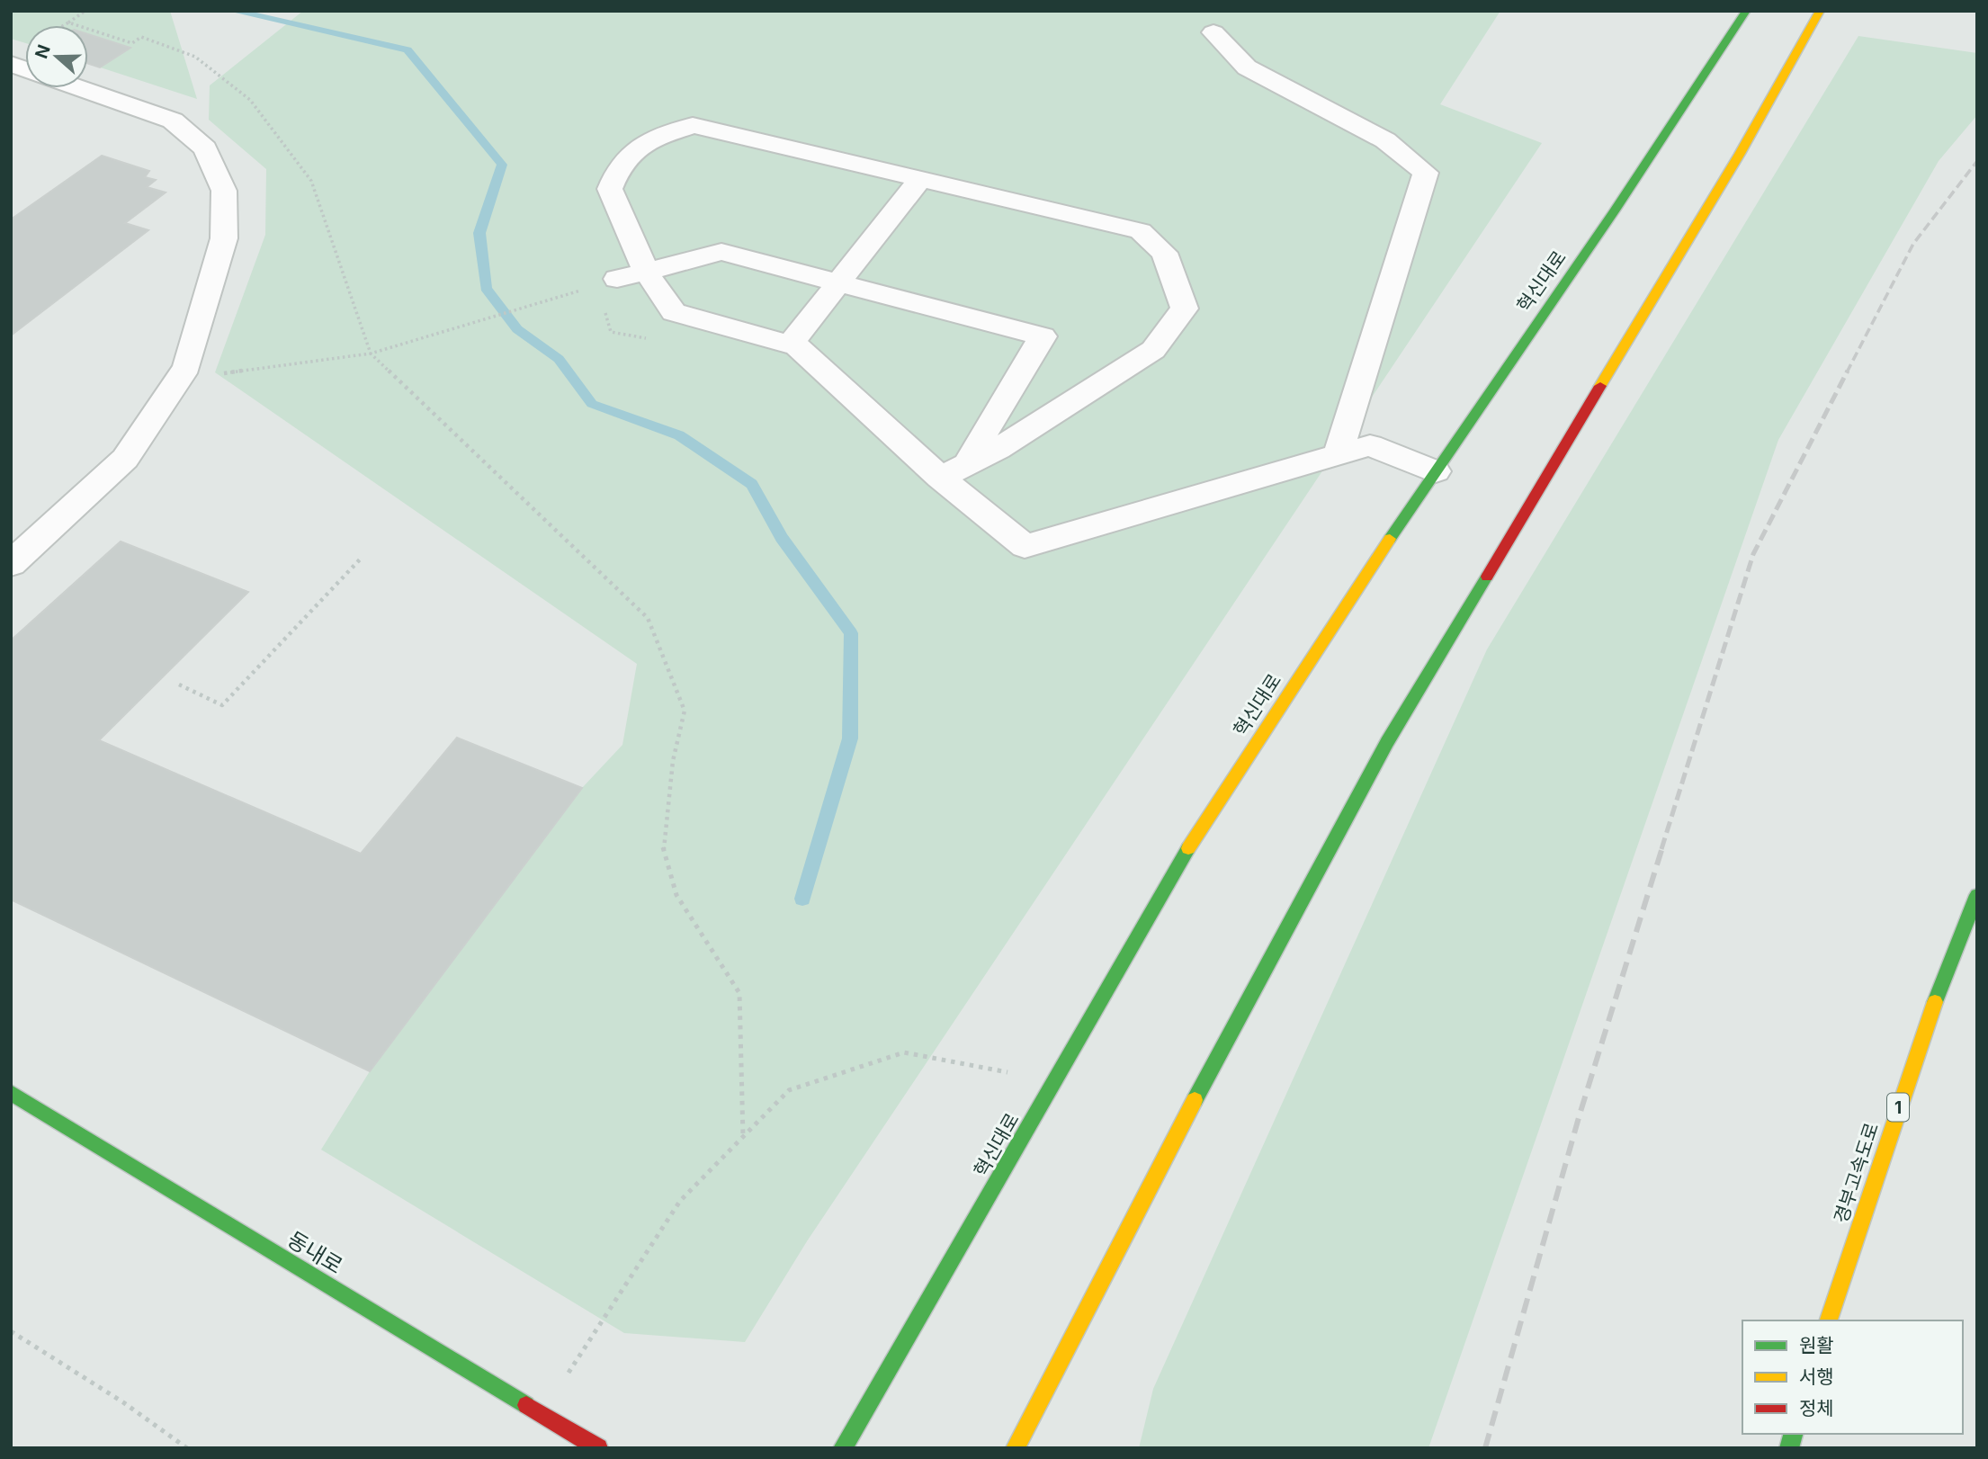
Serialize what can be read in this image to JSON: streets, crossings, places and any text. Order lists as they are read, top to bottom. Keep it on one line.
{"streets":{"main road":["혁신대로","1","경부고속도로","동내로"]},"legend":["원활","서행","정체"],"north":"left"}
